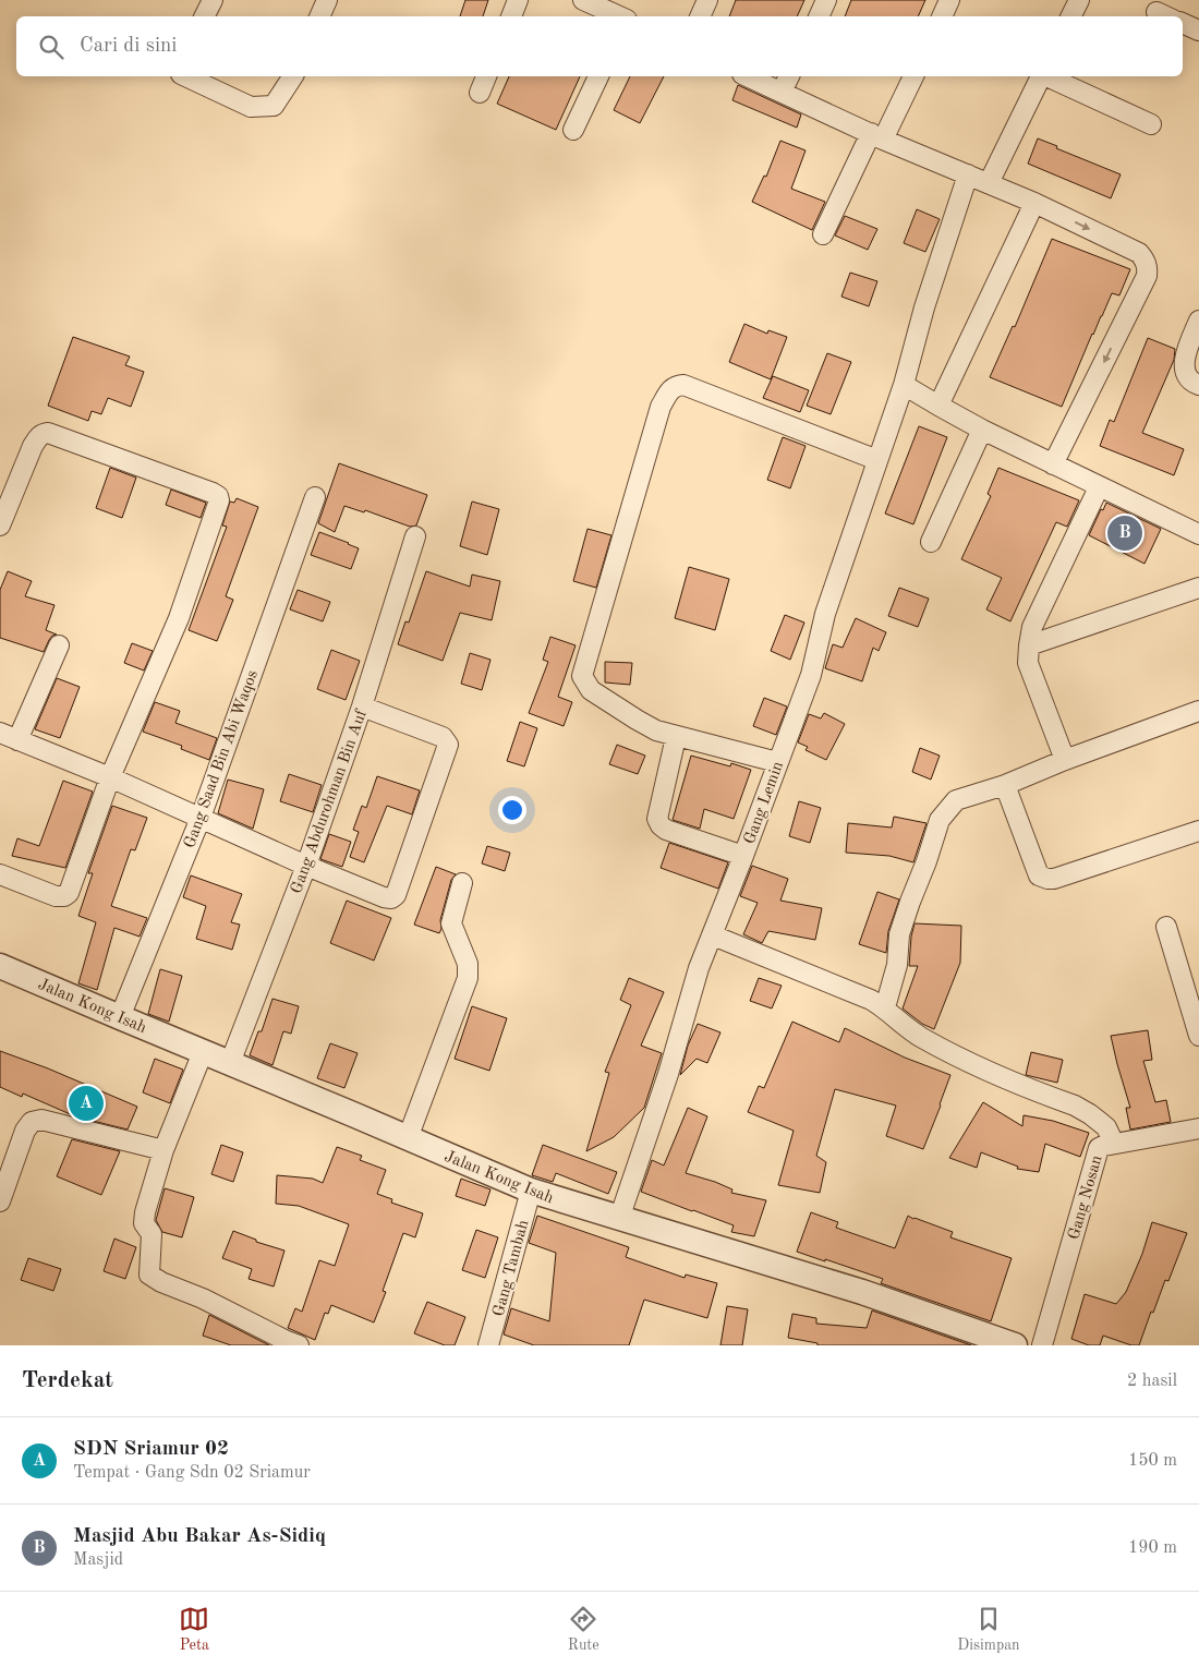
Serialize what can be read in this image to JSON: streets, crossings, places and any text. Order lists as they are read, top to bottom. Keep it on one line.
{"streets":{"street":["Gang Saad Bin Abi Waqos","Gang Abdurohman Bin Auf","Gang Lemin","Jalan Kong Isah","Gang Nosan","Gang Tambah"]},"crossings":[["Gang Saad Bin Abi Waqos","Jalan Kong Isah"],["Gang Abdurohman Bin Auf","Jalan Kong Isah"],["Gang Lemin","Jalan Kong Isah"],["Jalan Kong Isah","Gang Tambah"]],"page":{"search":"Cari di sini","pins":["B","A"],"heading":["Terdekat","2 hasil"],"list":[{"mark":"A","name":"SDN Sriamur 02","note":"Tempat · Gang Sdn 02 Sriamur","value":"150 m"},{"mark":"B","name":"Masjid Abu Bakar As-Sidiq","note":"Masjid","value":"190 m"}],"nav":["Peta","Rute","Disimpan"]}}
